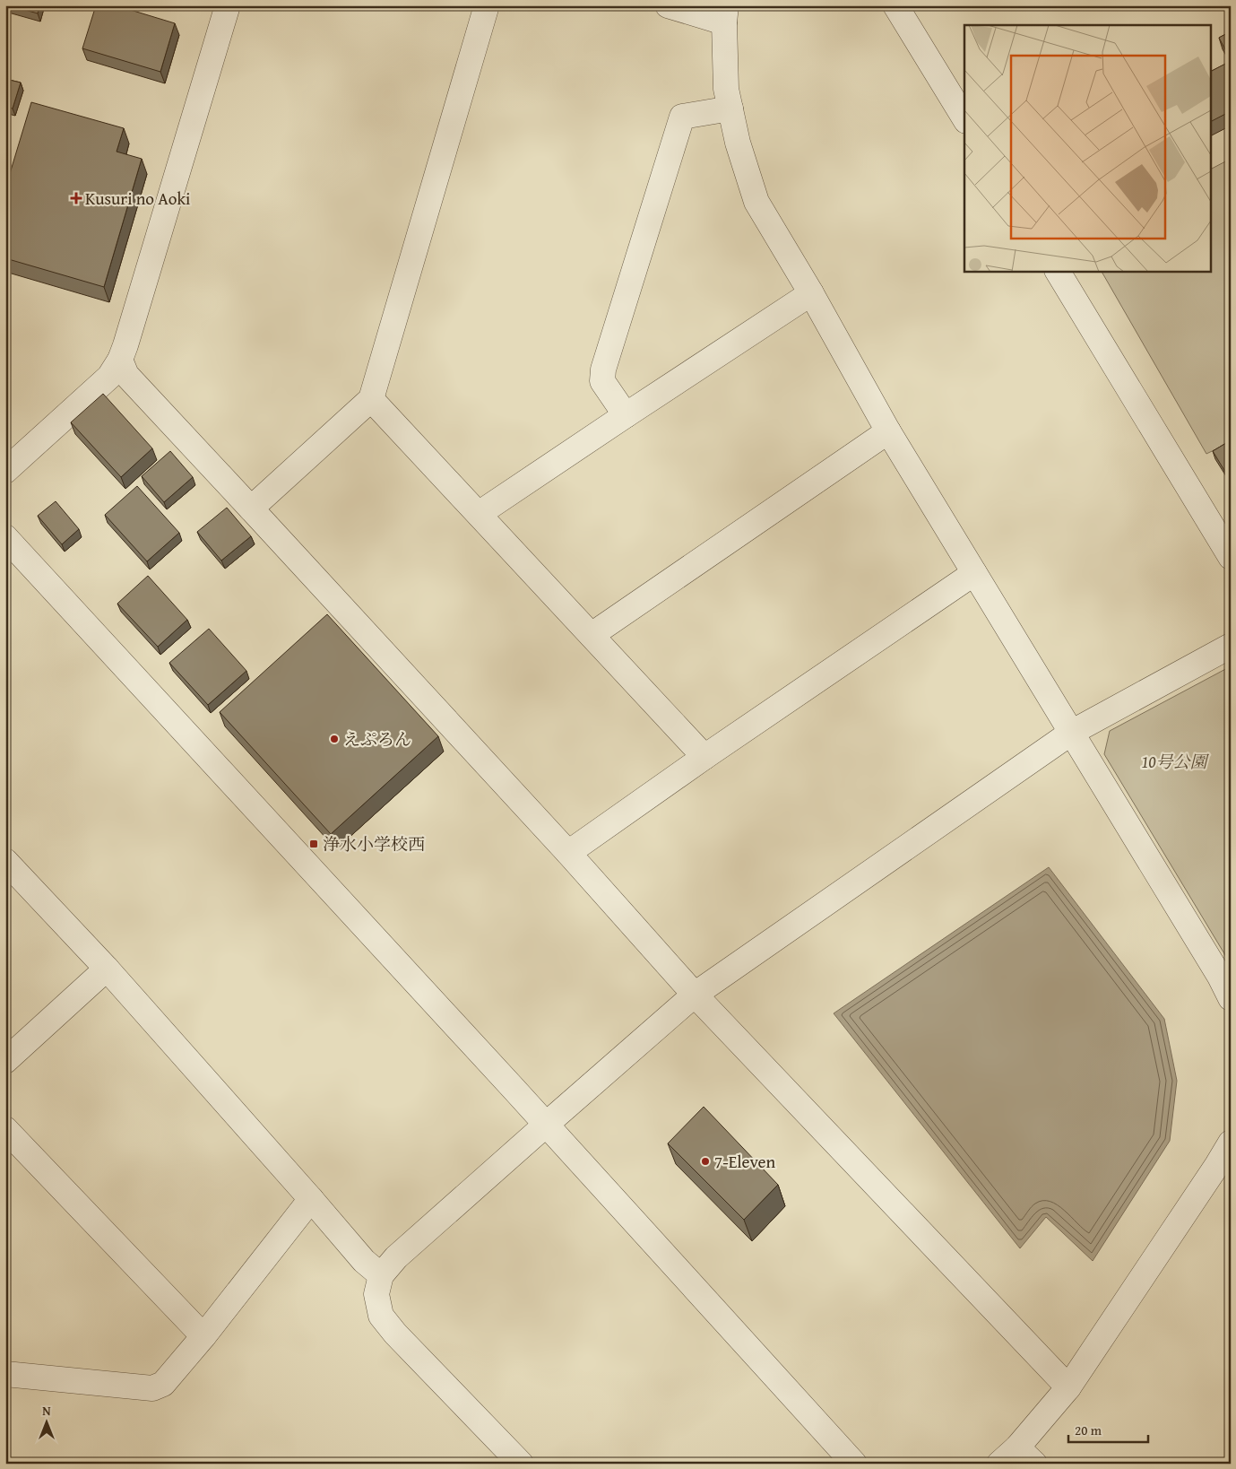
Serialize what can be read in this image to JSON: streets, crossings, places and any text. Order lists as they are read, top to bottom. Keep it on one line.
{"parks":["10号公園"],"places":{"health":["Kusuri no Aoki"],"other":["えぷろん","7-Eleven"],"transit":["浄水小学校西"]},"scale_bar":"20 m","north":"top"}
